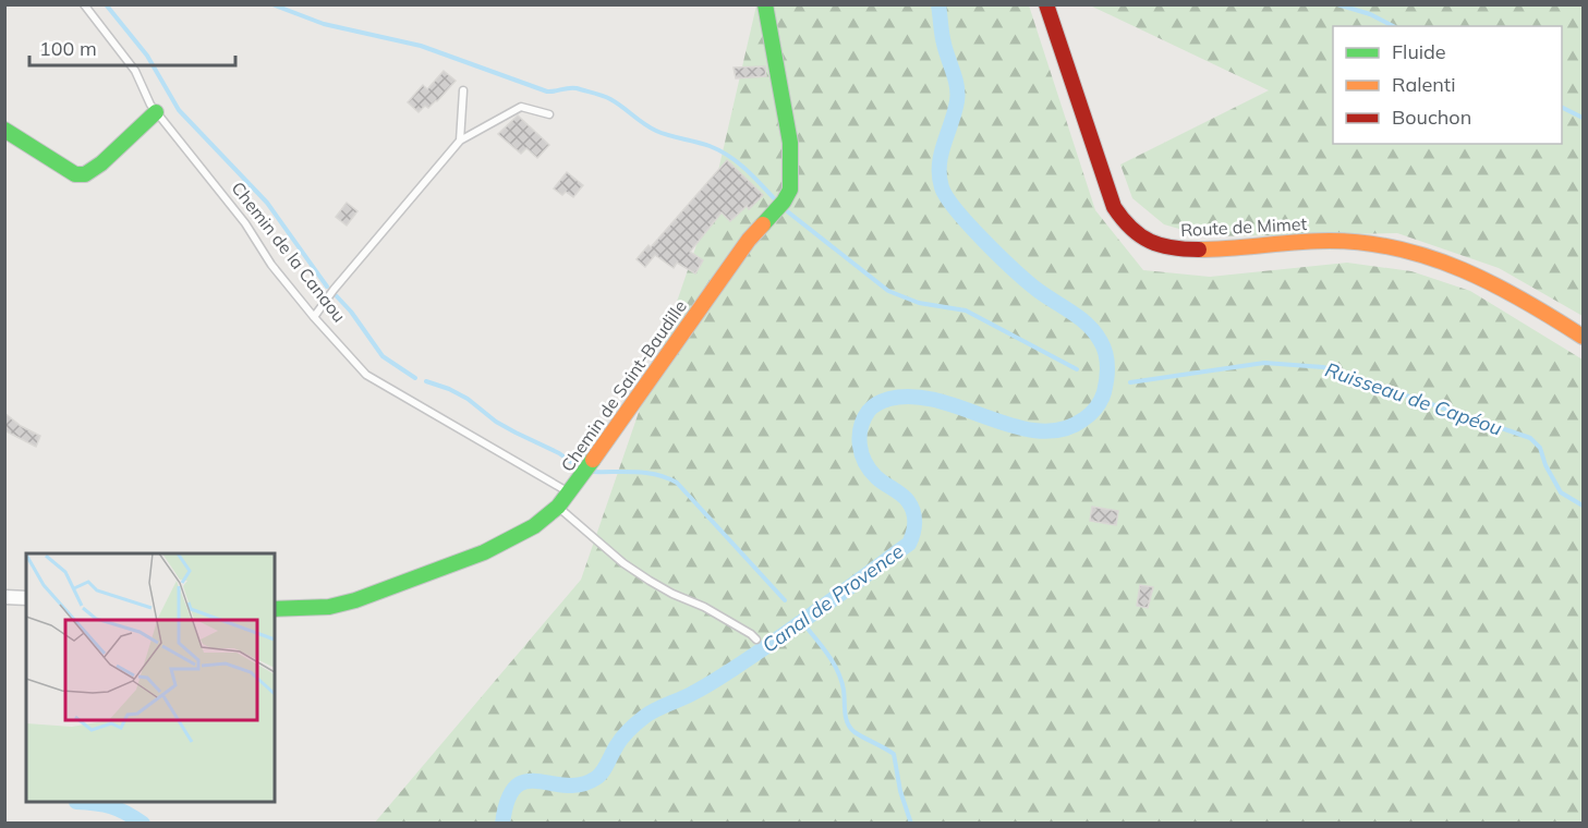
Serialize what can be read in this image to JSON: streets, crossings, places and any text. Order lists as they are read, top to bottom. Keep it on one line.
{"streets":{"street":["Route de Mimet","Chemin de Saint-Baudille"],"lane":["Chemin de la Canaou"]},"crossings":[["Chemin de la Canaou","Chemin de Saint-Baudille"]],"water":["Ruisseau de Capéou","Canal de Provence"],"legend":["Fluide","Ralenti","Bouchon"],"scale_bar":"100 m"}
